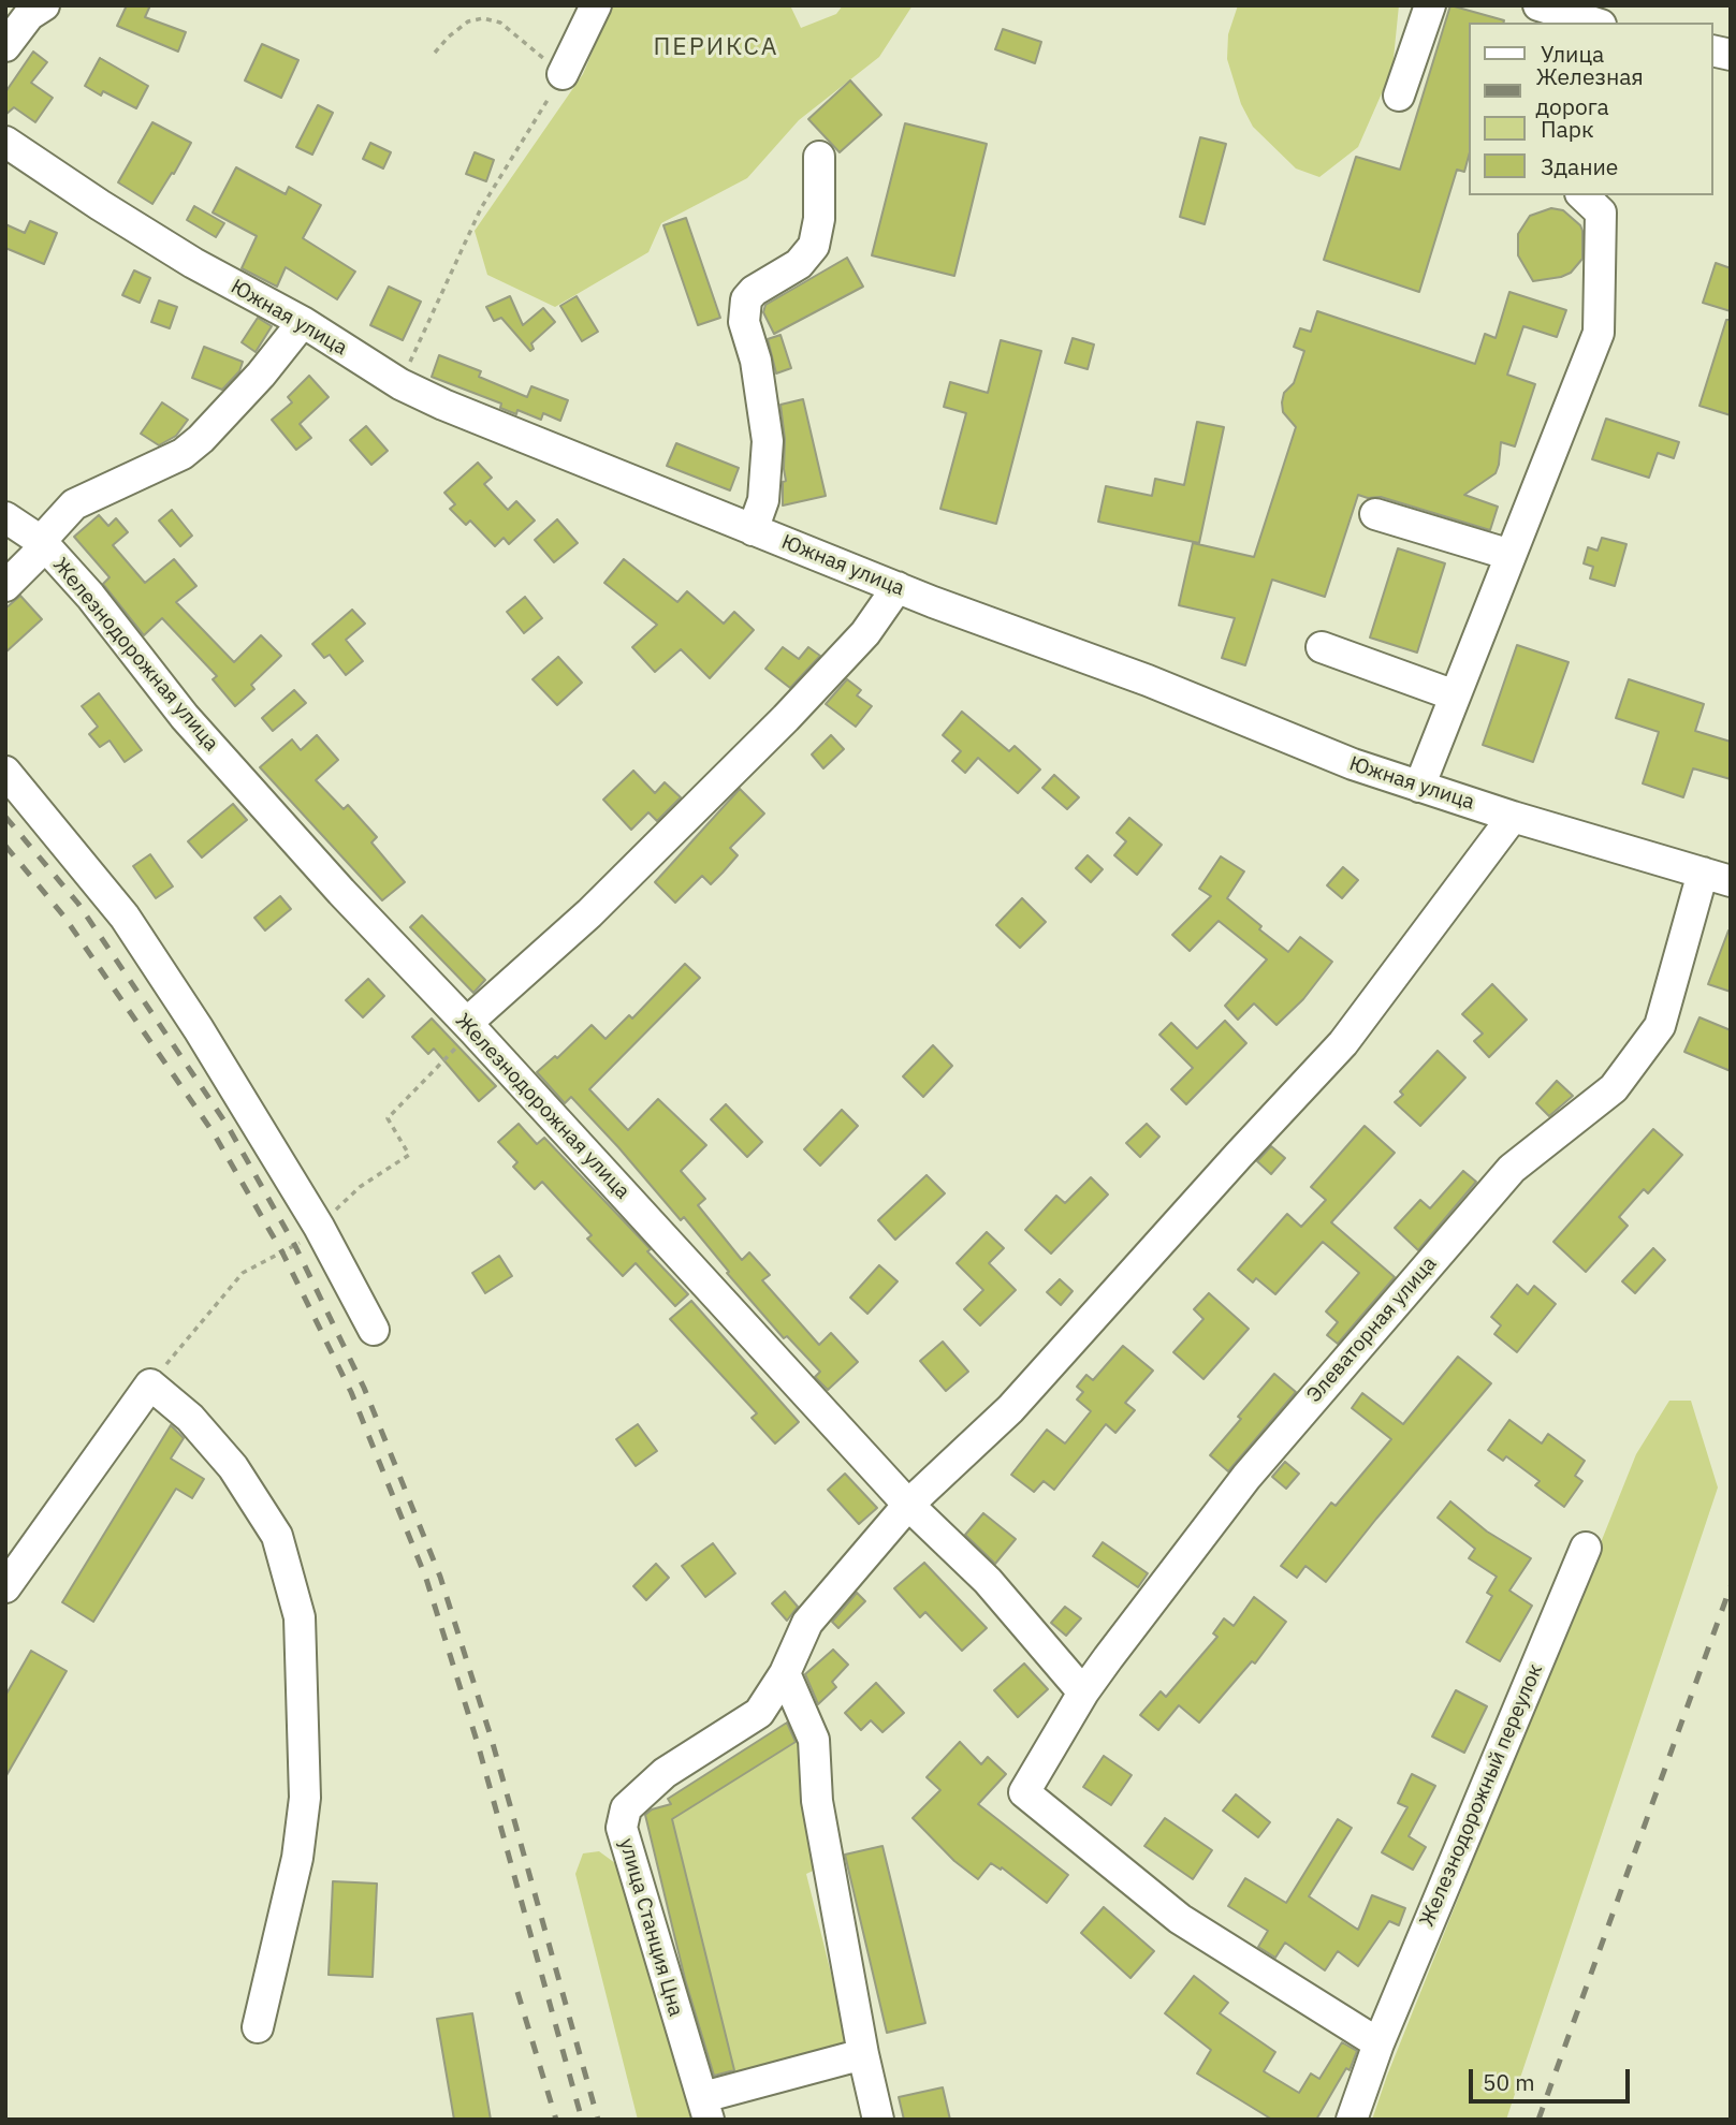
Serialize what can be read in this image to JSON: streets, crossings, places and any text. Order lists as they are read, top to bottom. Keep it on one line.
{"streets":{"street":["Южная улица","Железнодорожная улица","Элеваторная улица","Железнодорожный переулок","улица Станция Цна"]},"crossings":[["Южная улица","Элеваторная улица"],["Железнодорожная улица","Элеваторная улица"],["Элеваторная улица","Железнодорожный переулок"]],"districts":["ПЕРИКСА"],"legend":["Улица","Железная дорога","Парк","Здание"],"scale_bar":"50 m"}
